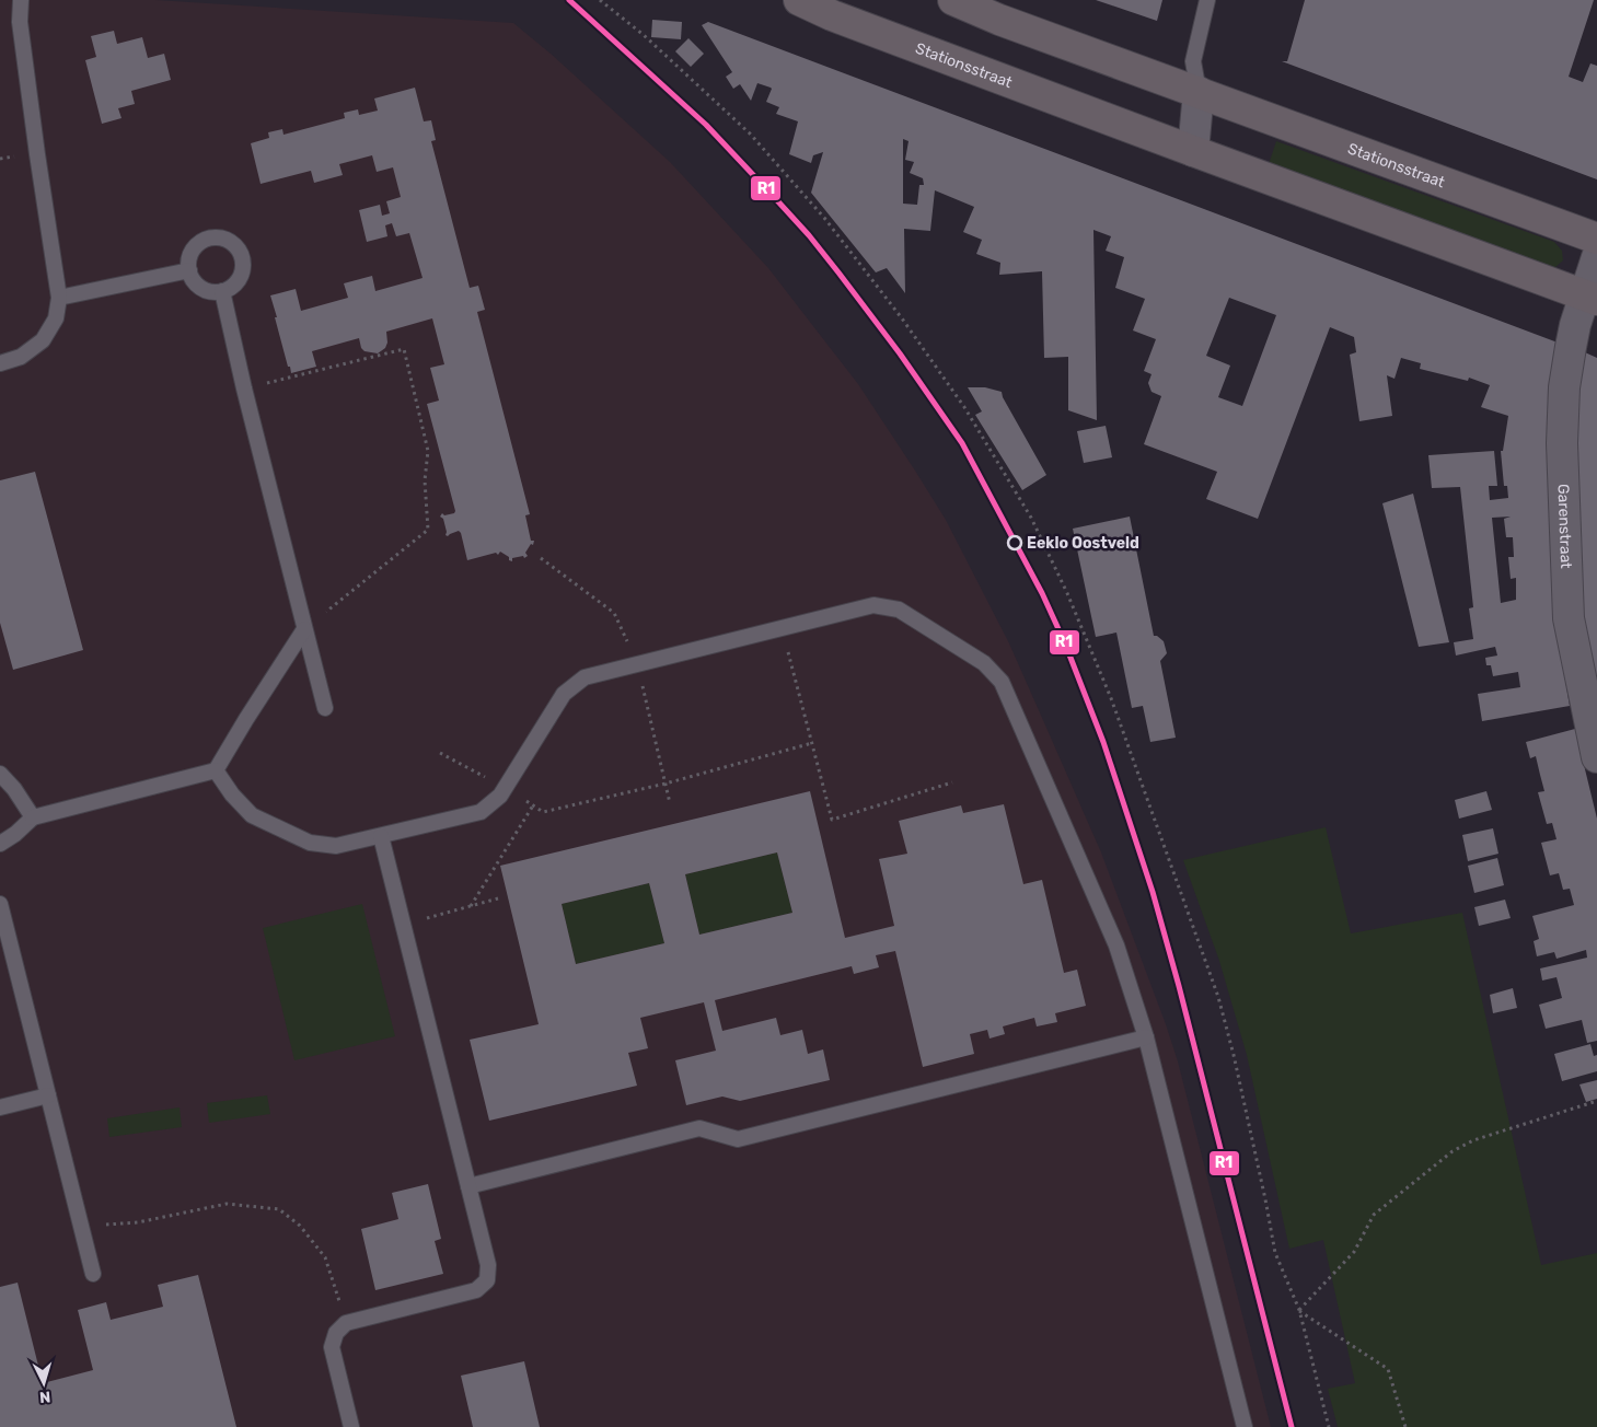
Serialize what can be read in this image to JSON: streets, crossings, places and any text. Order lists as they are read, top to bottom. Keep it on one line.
{"streets":{"main road":["Stationsstraat"],"street":["Garenstraat"]},"crossings":[["Stationsstraat","Garenstraat"]],"places":["Eeklo Oostveld"],"lines":["transit line R1"],"north":"bottom"}
